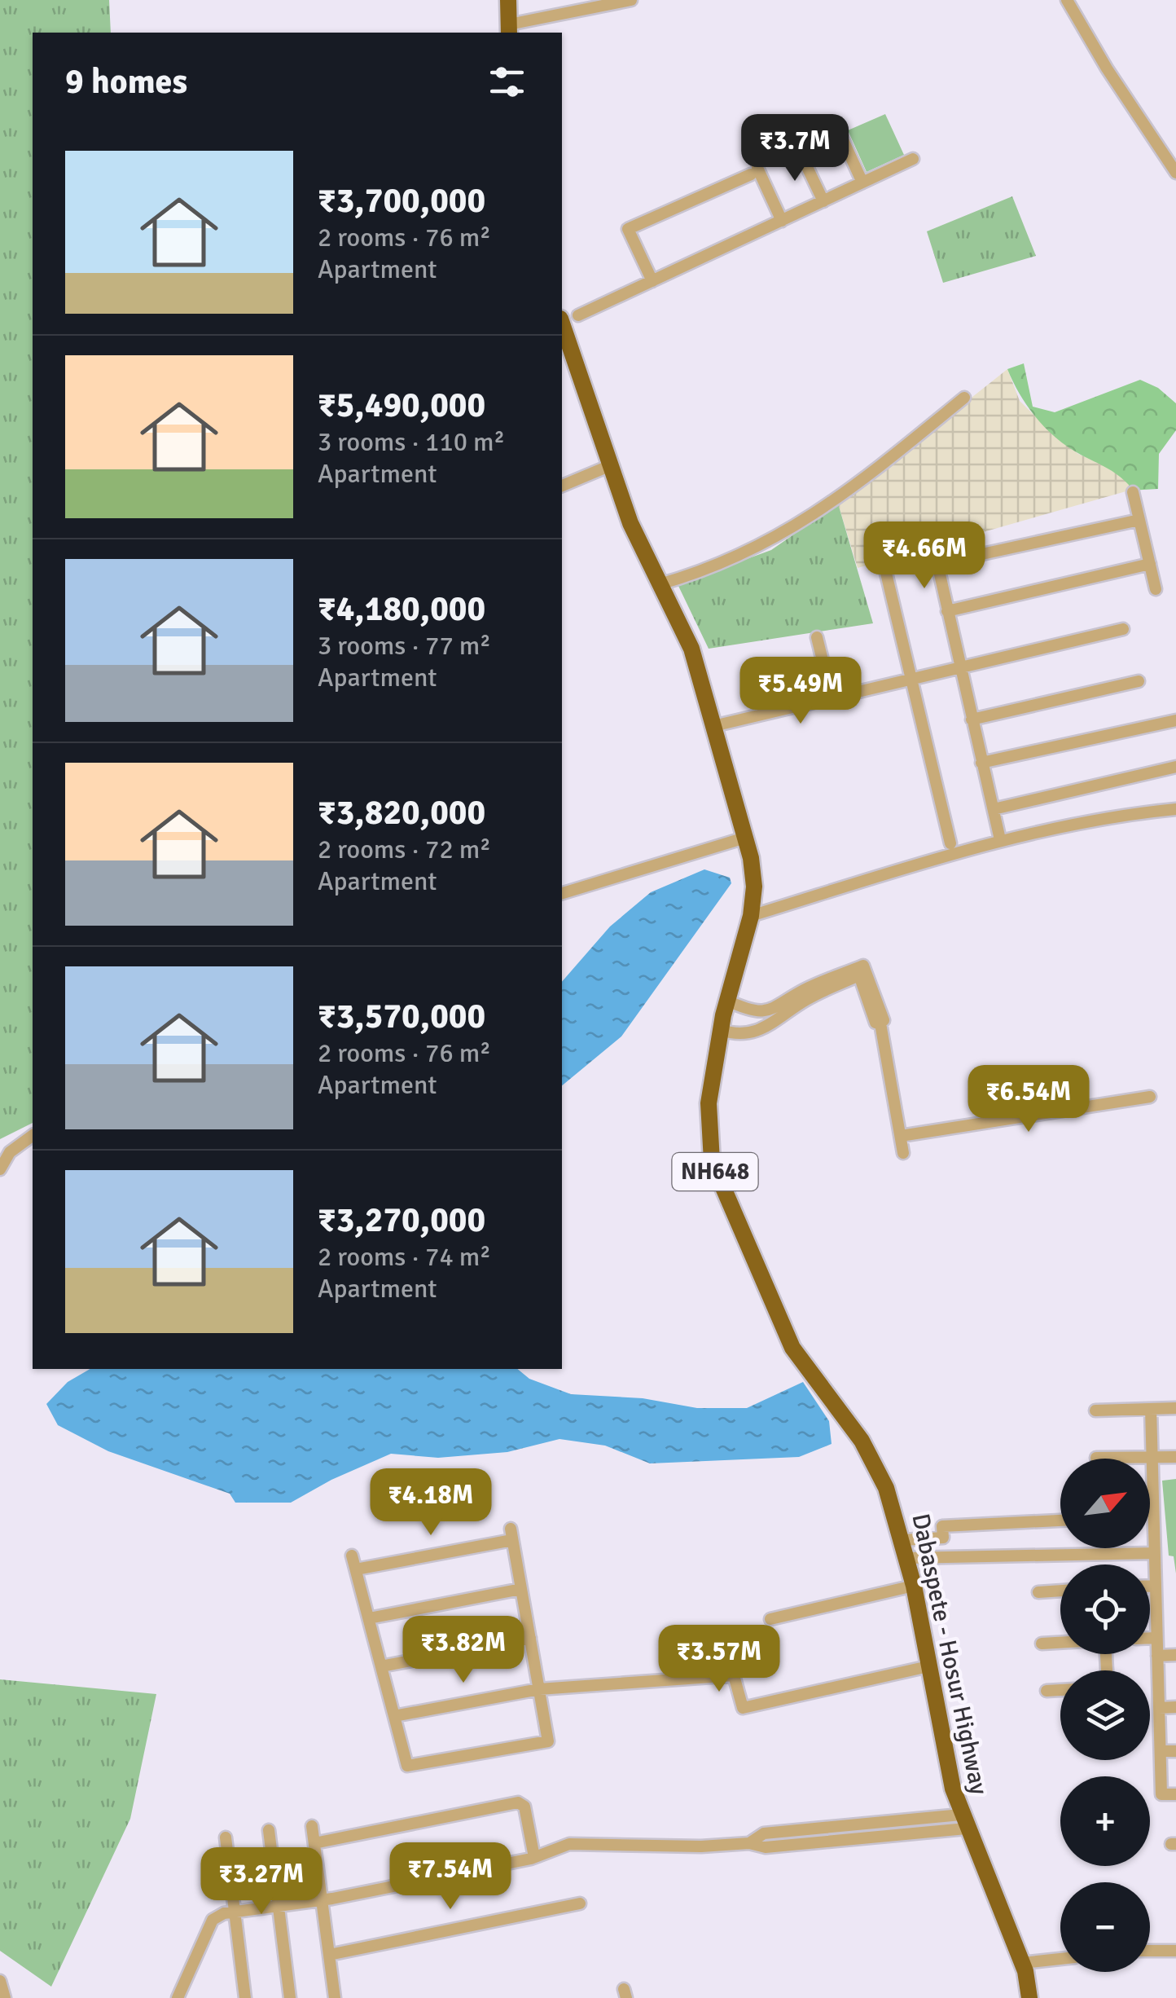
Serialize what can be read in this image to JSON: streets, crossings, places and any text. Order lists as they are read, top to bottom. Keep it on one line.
{"streets":{"highway":["NH648","Dabaspete - Hosur Highway"]},"north":"top right","page":{"heading":"9 homes","price":["₹3.7M","₹4.66M","₹5.49M","₹6.54M","₹4.18M","₹3.82M","₹3.57M","₹7.54M","₹3.27M"],"list":[{"name":"₹3,700,000","note":"2 rooms · 76 m² · Apartment"},{"name":"₹5,490,000","note":"3 rooms · 110 m² · Apartment"},{"name":"₹4,180,000","note":"3 rooms · 77 m² · Apartment"},{"name":"₹3,820,000","note":"2 rooms · 72 m² · Apartment"},{"name":"₹3,570,000","note":"2 rooms · 76 m² · Apartment"},{"name":"₹3,270,000","note":"2 rooms · 74 m² · Apartment"}],"map_buttons":["+","−"]}}
